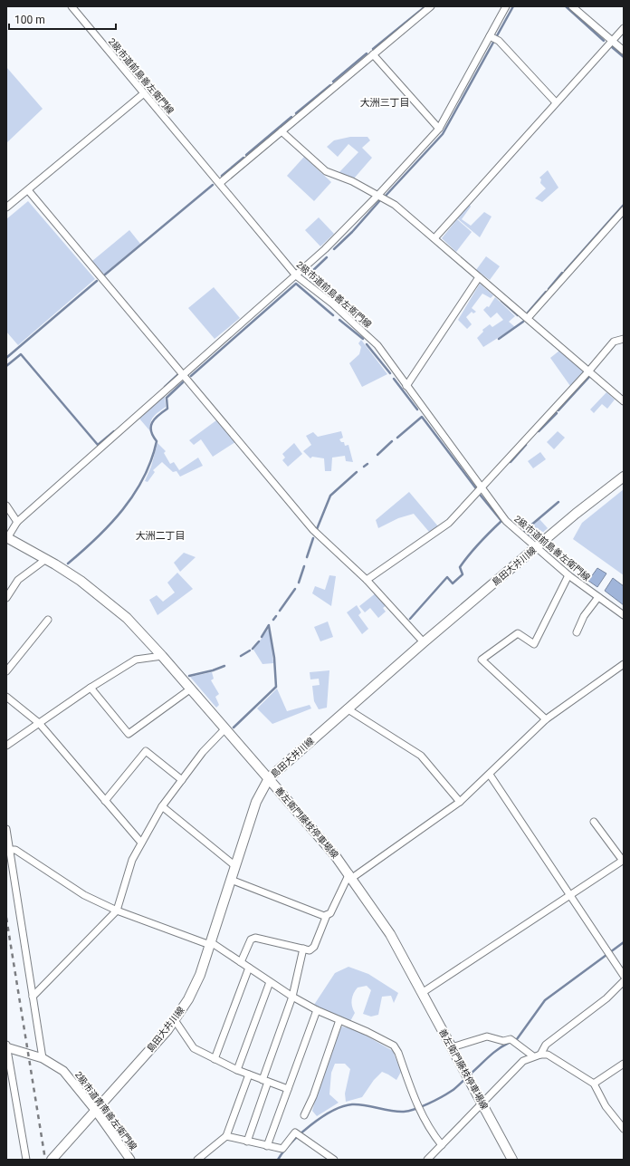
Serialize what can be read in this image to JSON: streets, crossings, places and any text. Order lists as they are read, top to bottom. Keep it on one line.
{"streets":{"main road":["島田大井川線","善左衛門藤枝停車場線"],"street":["2級市道前島善左衛門線","2級市道青南善左衛門線"]},"crossings":[["2級市道前島善左衛門線","島田大井川線"],["島田大井川線","善左衛門藤枝停車場線"],["島田大井川線","2級市道青南善左衛門線"]],"districts":["大洲三丁目","大洲二丁目"],"scale_bar":"100 m"}
